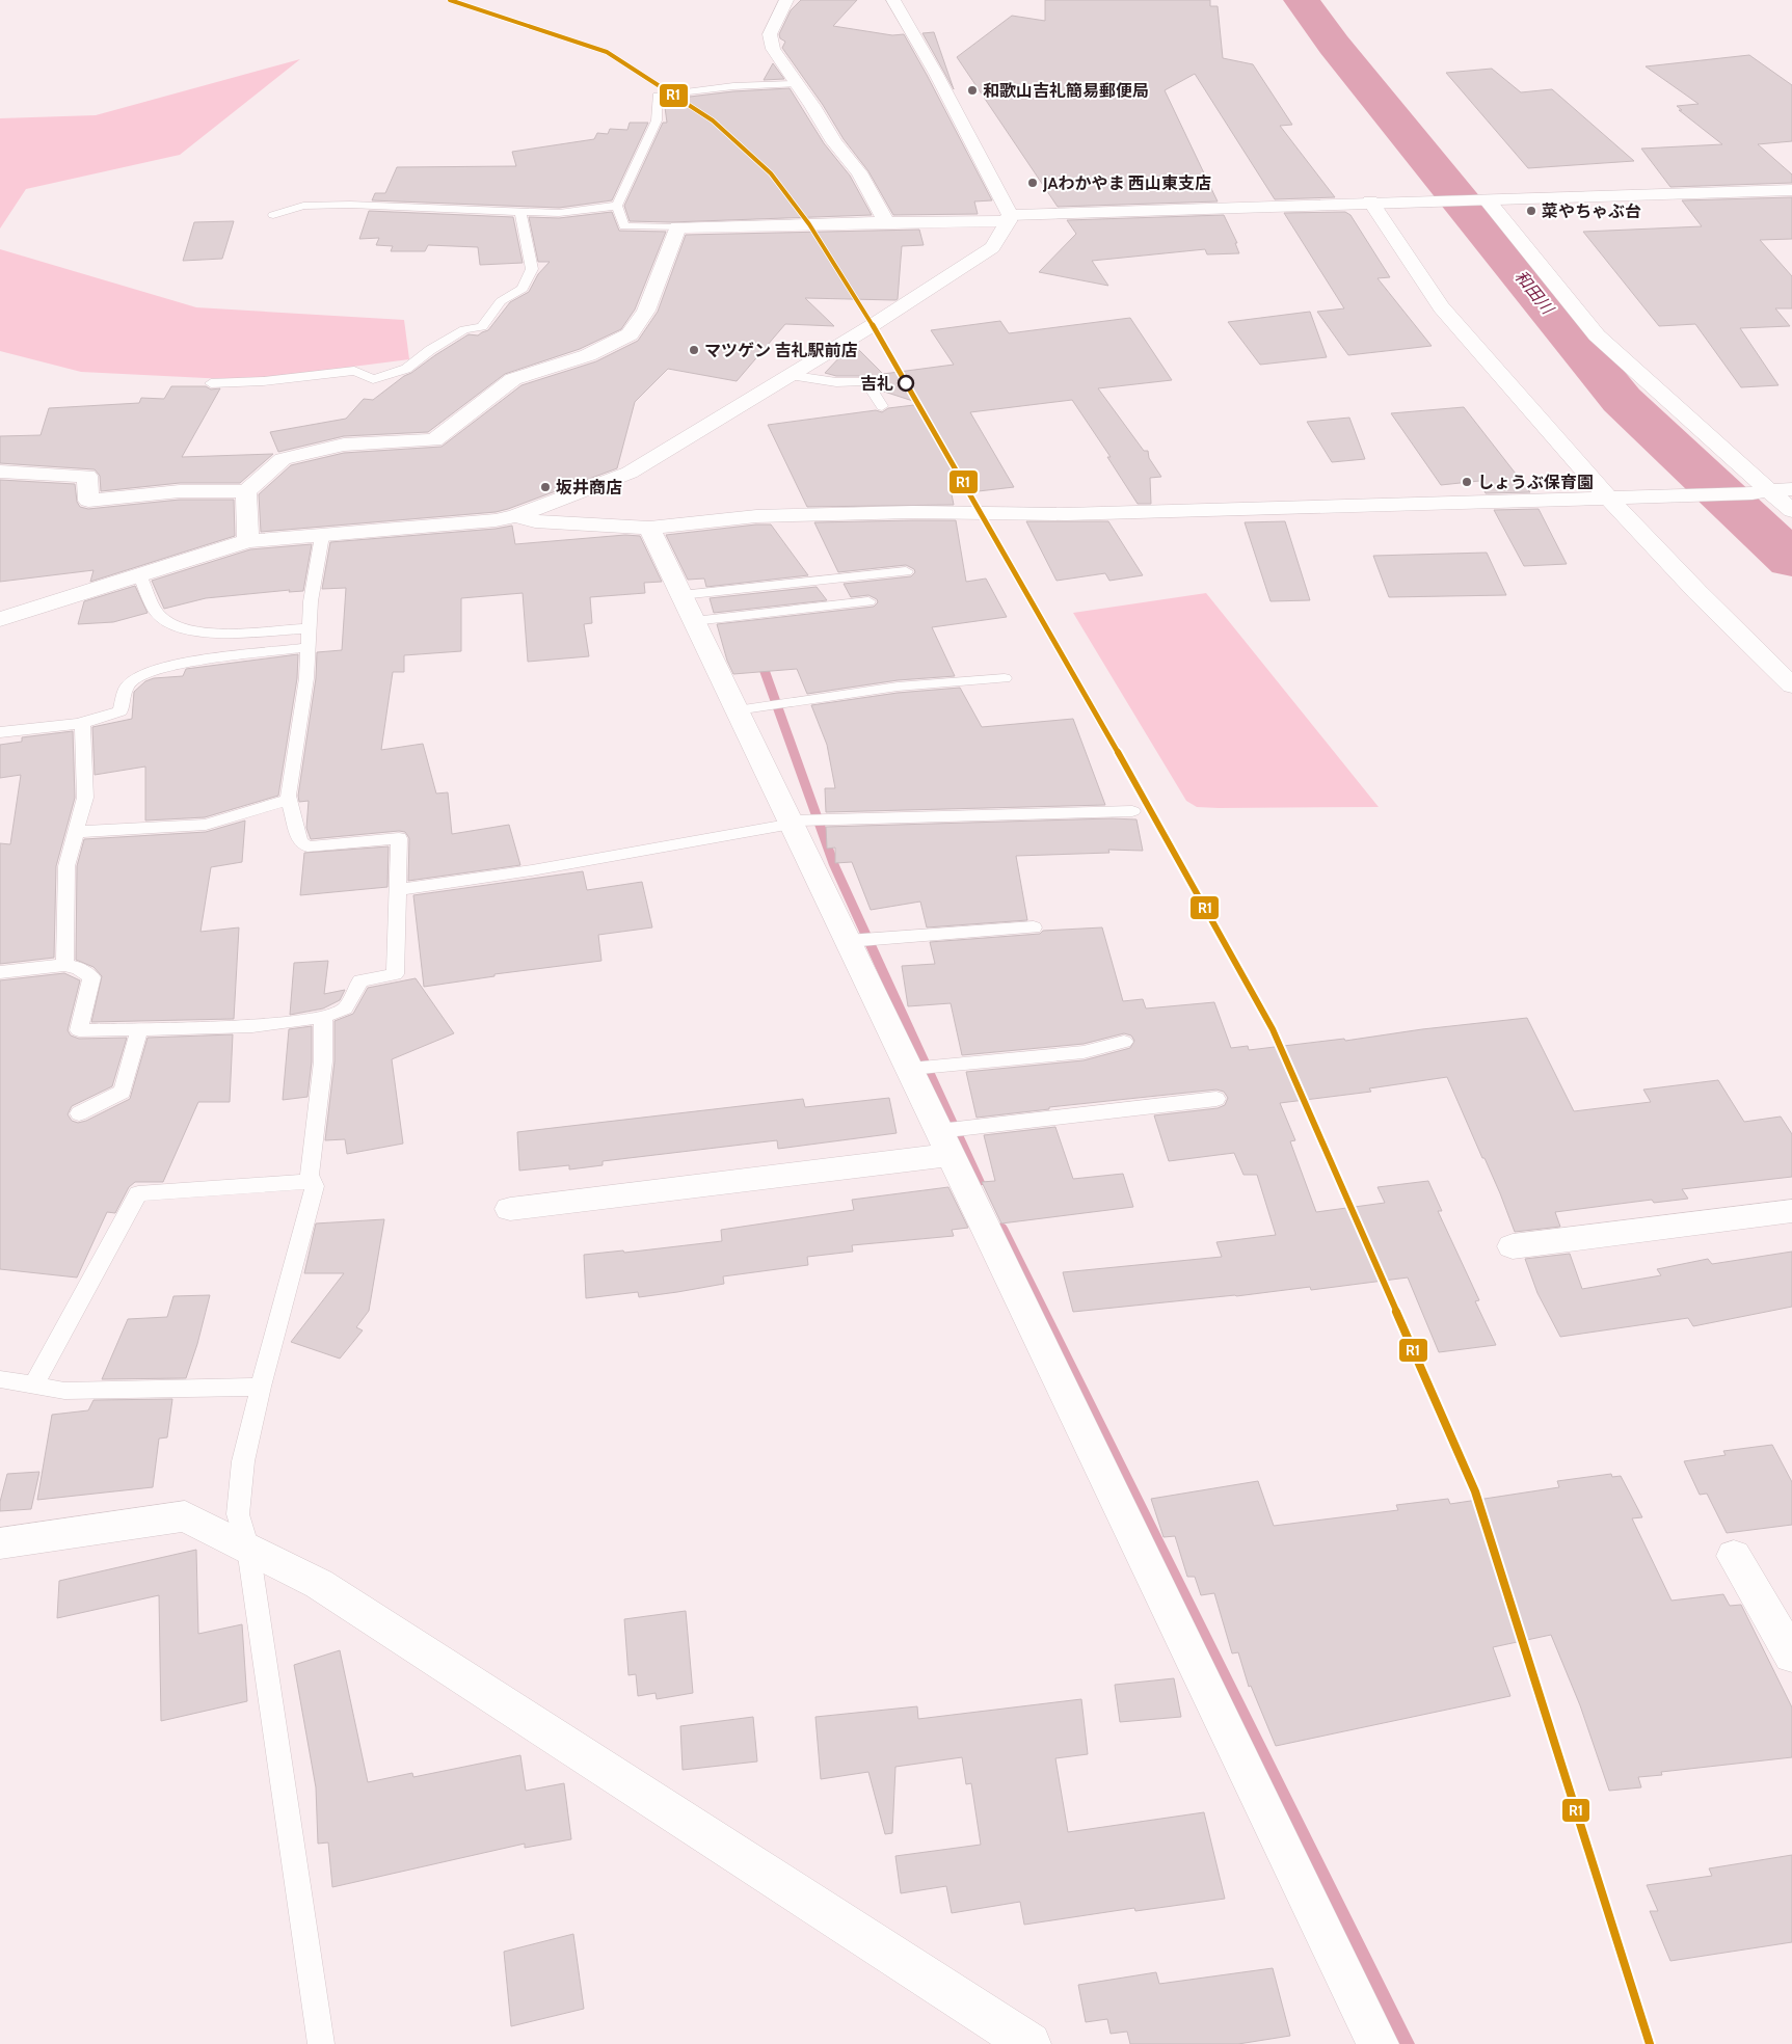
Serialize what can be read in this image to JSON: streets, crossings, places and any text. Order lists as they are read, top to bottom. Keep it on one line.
{"water":["和田川"],"places":["和歌山吉礼簡易郵便局","JAわかやま 西山東支店","菜やちゃぶ台","マツゲン 吉礼駅前店","吉礼","しょうぶ保育園","坂井商店"],"lines":["transit line R1"]}
